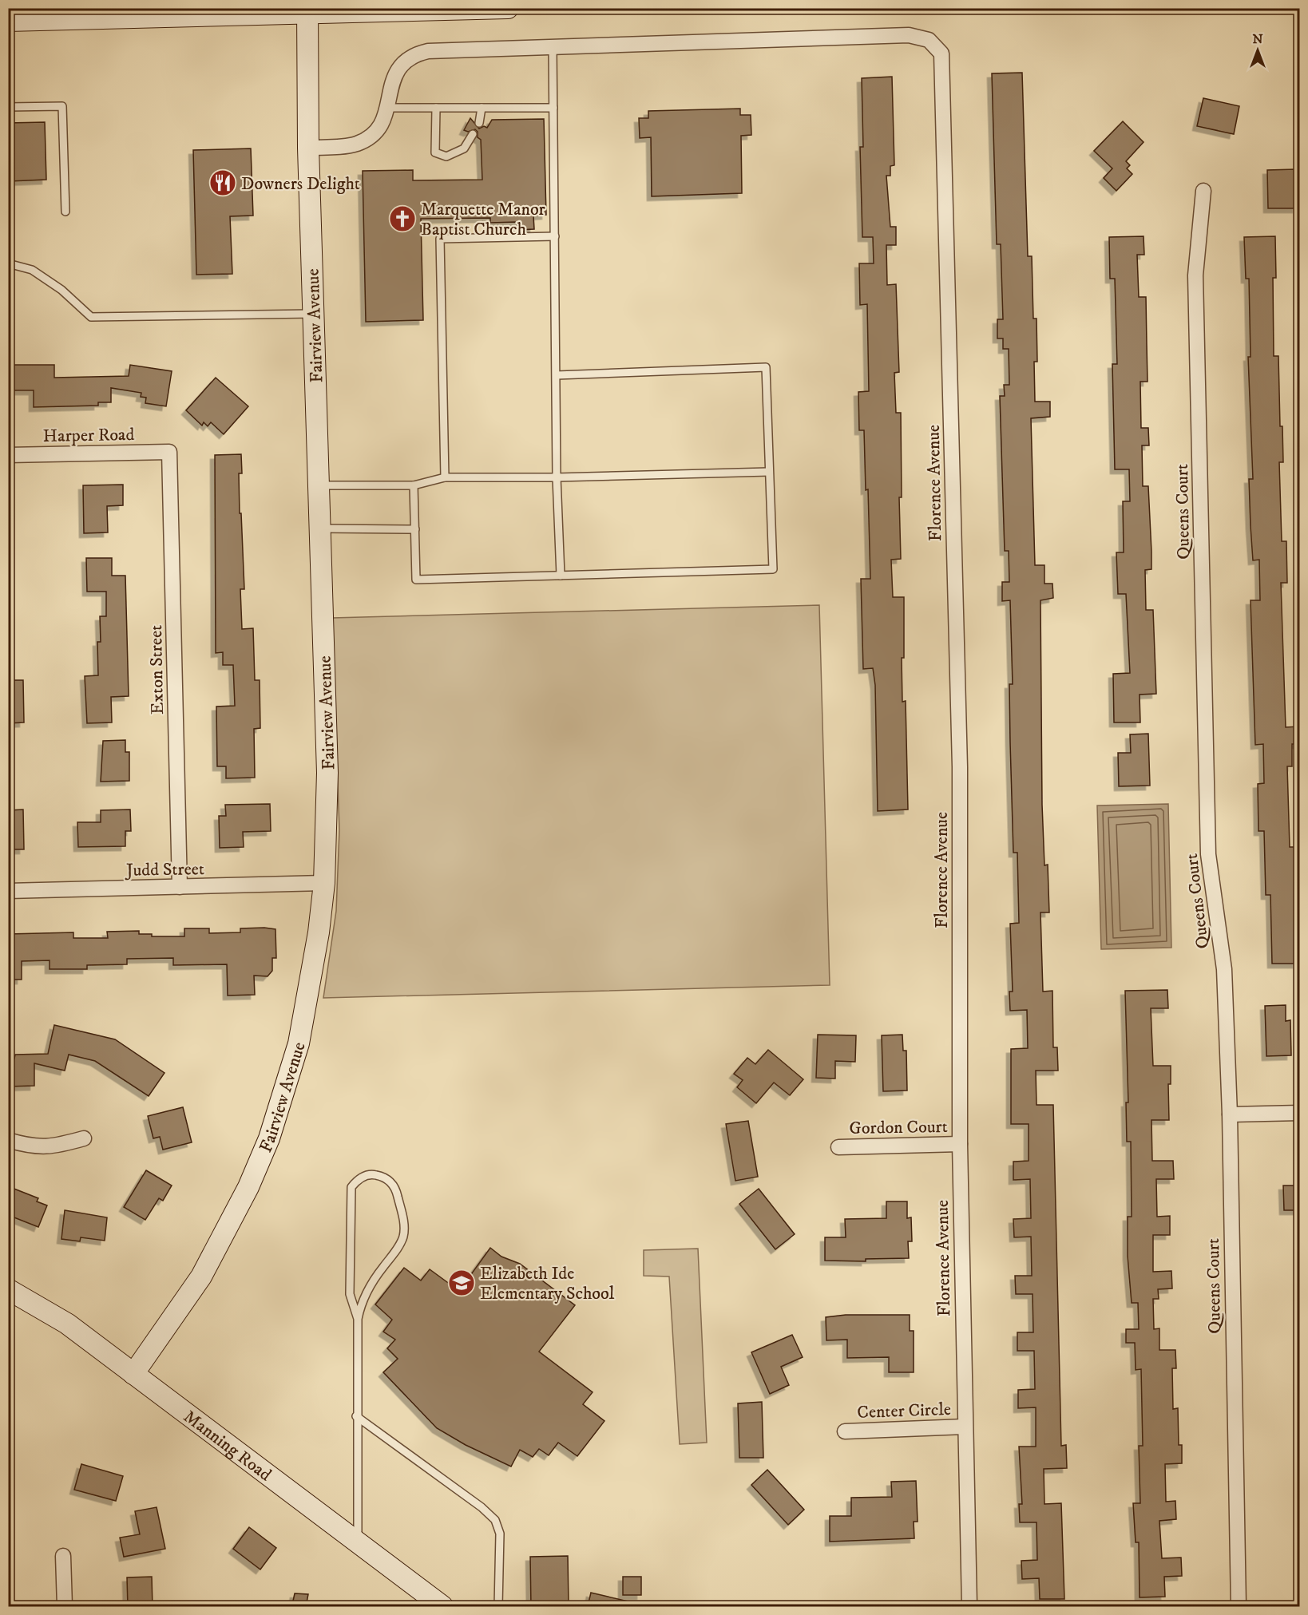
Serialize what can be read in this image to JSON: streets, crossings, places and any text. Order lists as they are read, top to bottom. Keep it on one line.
{"streets":{"street":["Fairview Avenue","Harper Road","Florence Avenue","Queens Court","Exton Street","Judd Street","Gordon Court","Center Circle","Manning Road"]},"crossings":[["Fairview Avenue","Florence Avenue"],["Fairview Avenue","Judd Street"],["Fairview Avenue","Manning Road"],["Harper Road","Exton Street"],["Florence Avenue","Gordon Court"],["Florence Avenue","Center Circle"],["Exton Street","Judd Street"]],"places":{"restaurant":["Downers Delight"],"church":["Marquette Manor Baptist Church"],"school or university":["Elizabeth Ide Elementary School"]},"north":"top"}
